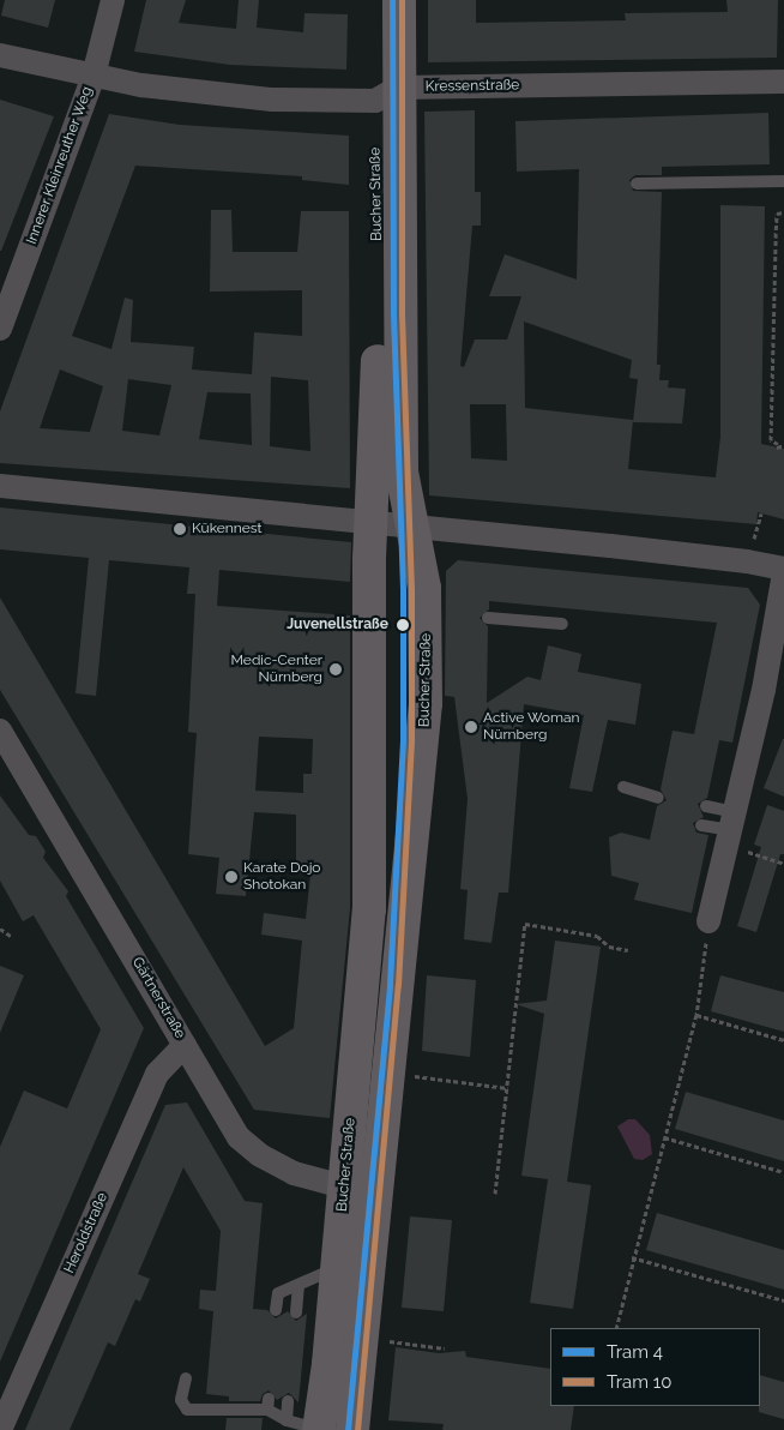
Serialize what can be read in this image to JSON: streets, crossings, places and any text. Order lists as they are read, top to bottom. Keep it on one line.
{"streets":{"main road":["Bucher Straße"],"street":["Kressenstraße","Innerer Kleinreuther Weg","Gärtnerstraße","Heroldstraße"]},"crossings":[["Kressenstraße","Innerer Kleinreuther Weg"],["Kressenstraße","Bucher Straße"],["Bucher Straße","Gärtnerstraße"],["Gärtnerstraße","Heroldstraße"]],"places":["Kükennest","Juvenellstraße","Medic-Center Nürnberg","Active Woman Nürnberg","Karate Dojo Shotokan"],"lines":["tram line 4","tram line 10"],"legend":["Tram 4","Tram 10"]}
